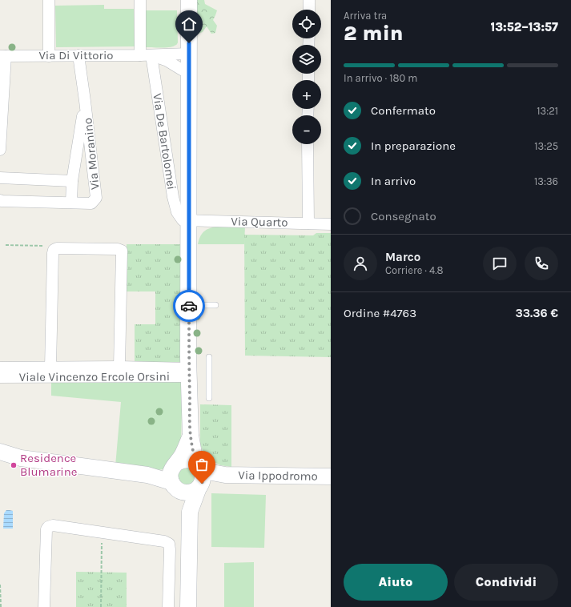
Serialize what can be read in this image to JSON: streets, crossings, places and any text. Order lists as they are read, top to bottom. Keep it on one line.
{"streets":{"street":["Via Di Vittorio","Via De Bartolomei","Via Moranino","Via Quarto","Viale Vincenzo Ercole Orsini","Via Ippodromo"]},"crossings":[["Via Di Vittorio","Via De Bartolomei"],["Via Di Vittorio","Via Moranino"],["Via De Bartolomei","Via Quarto"],["Via De Bartolomei","Viale Vincenzo Ercole Orsini"],["Via De Bartolomei","Via Ippodromo"]],"places":["Residence Blumarine"],"page":{"heading":["2 min","Arriva tra","13:52–13:57"],"panel":["Marco","Corriere · 4.8","Ordine #4763","33.36 €"],"map_buttons":["+","−"],"bar":"In arrivo · 180 m","list":[["Confermato","13:21"],["In preparazione","13:25"],["In arrivo","13:36"],"Consegnato"],"buttons":["Aiuto","Condividi"]}}
